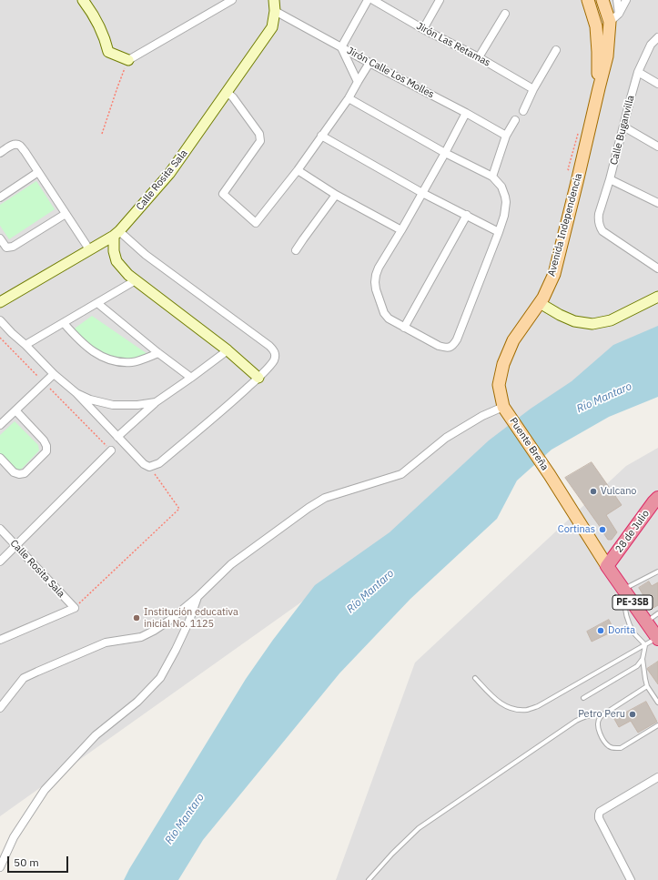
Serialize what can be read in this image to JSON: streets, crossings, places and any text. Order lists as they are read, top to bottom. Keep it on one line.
{"streets":{"highway":["28 de Julio","PE-3SB"],"main road":["Avenida Independencia","Puente Breña"],"street":["Jirón Las Retamas","Jirón Calle Los Molles","Calle Buganvilla","Calle Rosita Sala"]},"crossings":[["Jirón Calle Los Molles","Calle Rosita Sala"],["Avenida Independencia","Puente Breña"],["Puente Breña","28 de Julio"],["Puente Breña","PE-3SB"],["28 de Julio","PE-3SB"]],"water":["Río Mantaro"],"places":["Vulcano","Cortinas","Institución educativa inicial No. 1125","Dorita","Petro Peru"],"scale_bar":"50 m"}
